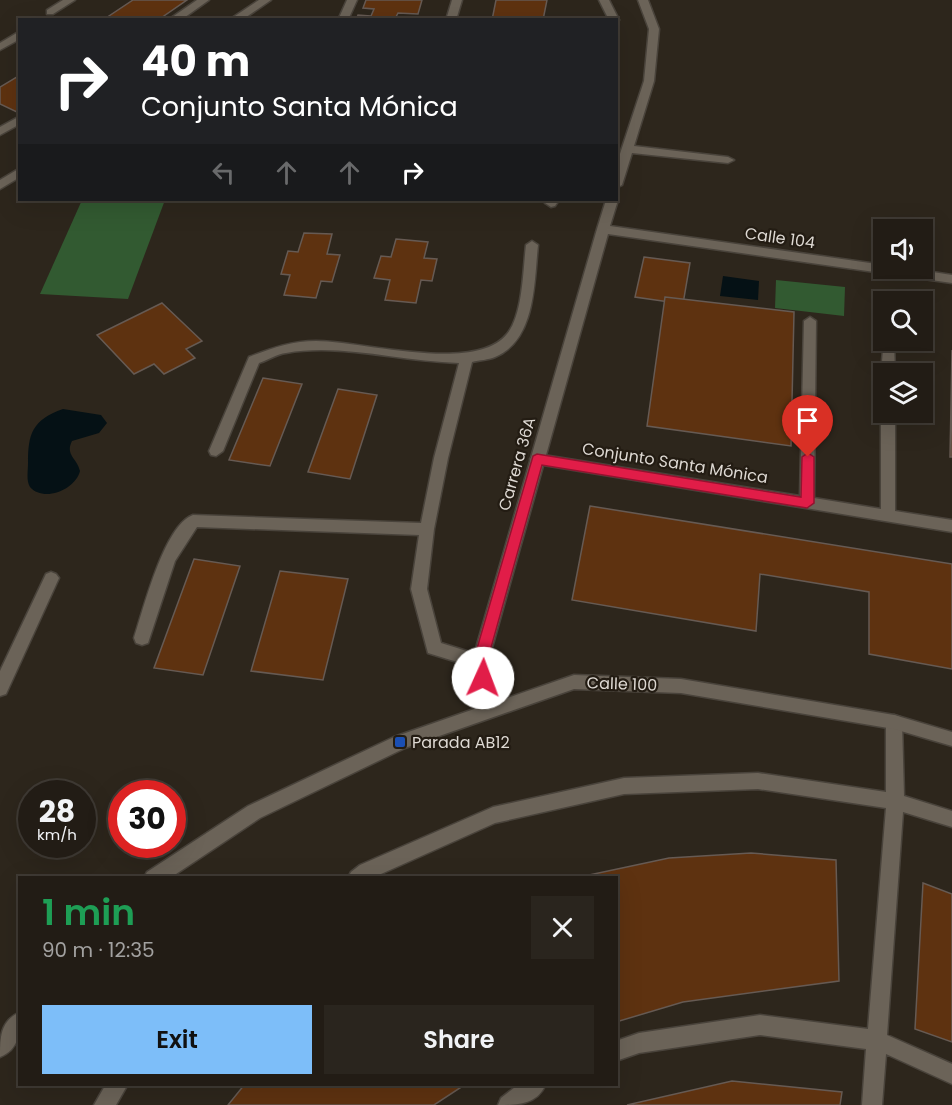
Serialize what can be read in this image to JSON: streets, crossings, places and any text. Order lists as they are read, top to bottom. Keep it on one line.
{"streets":{"street":["Calle 104","Conjunto Santa Mónica","Carrera 36A","Calle 100"]},"crossings":[["Calle 104","Carrera 36A"],["Conjunto Santa Mónica","Carrera 36A"],["Carrera 36A","Calle 100"]],"places":{"transit":["Parada AB12"]},"page":{"turn":["40 m","Conjunto Santa Mónica"],"speed":"28 km/h","limit":"30","heading":["1 min","90 m · 12:35"],"buttons":["Exit","Share"]}}
